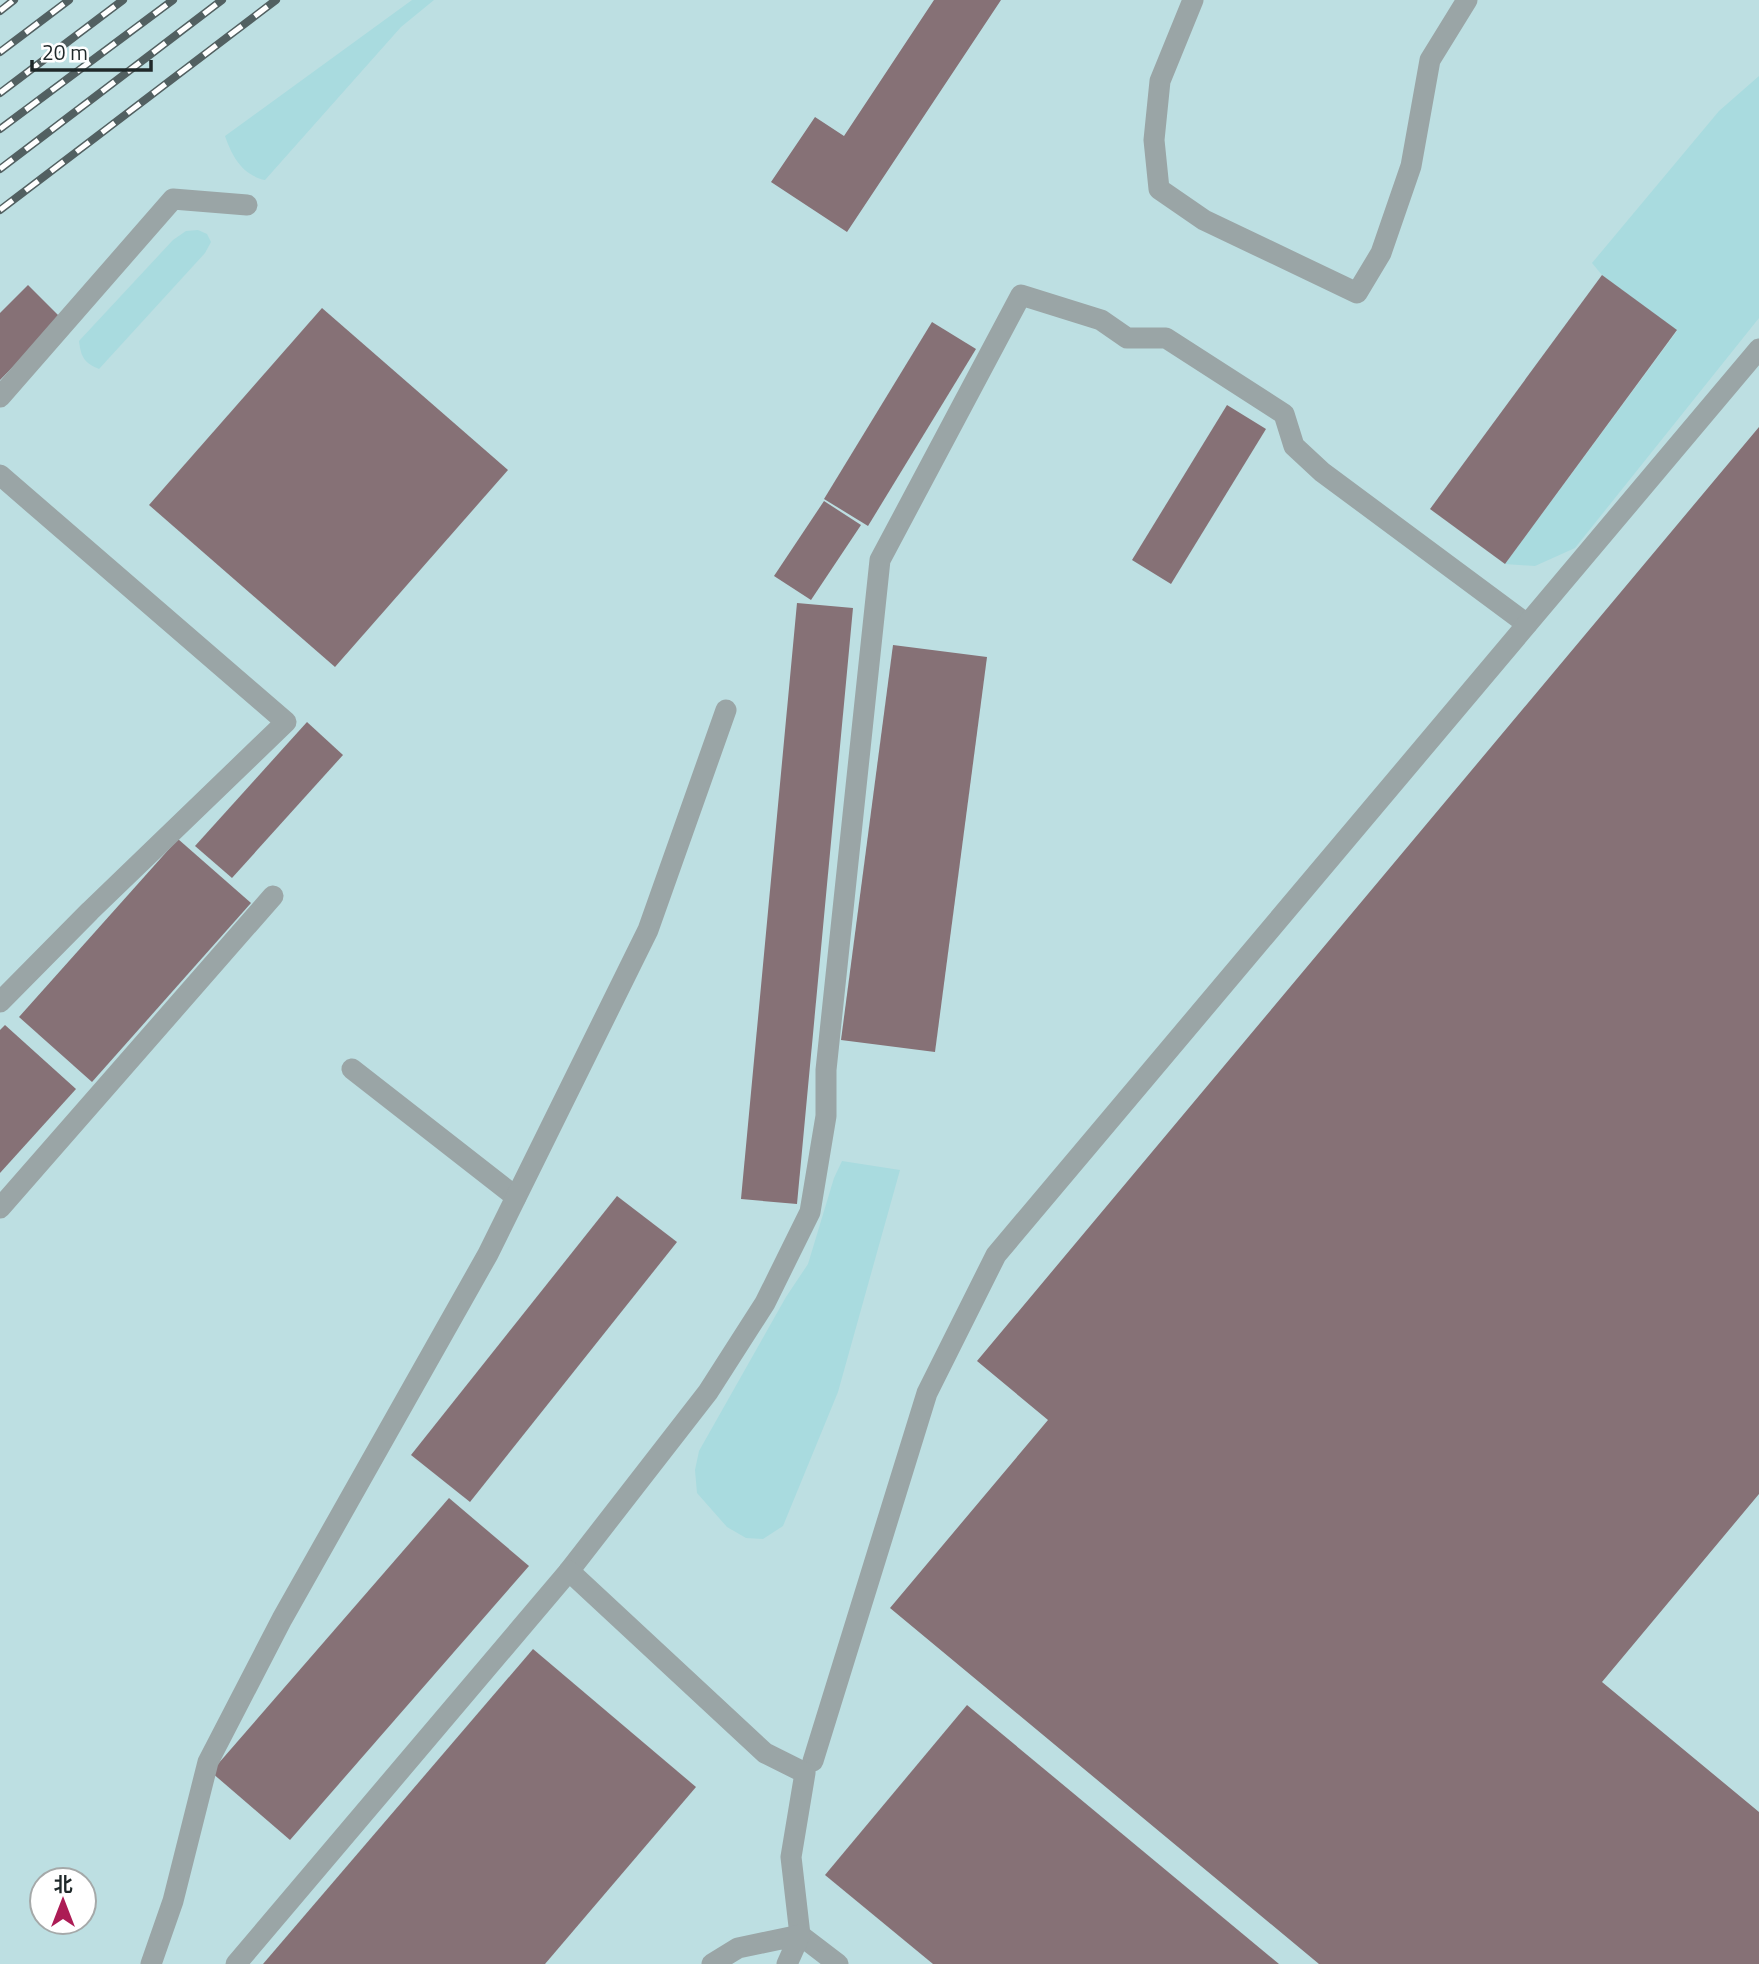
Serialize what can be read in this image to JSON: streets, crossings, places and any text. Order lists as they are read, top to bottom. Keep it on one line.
{"scale_bar":"20 m","north":"top"}
